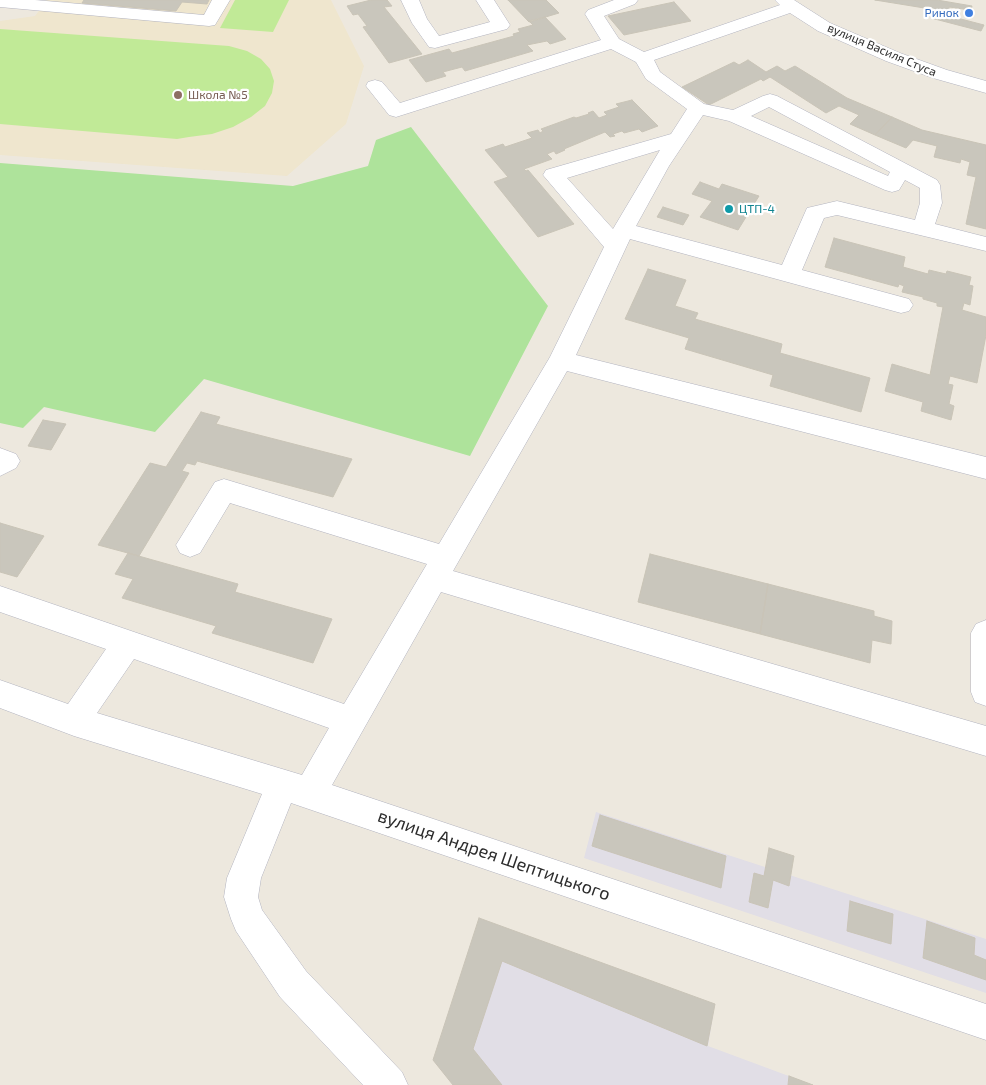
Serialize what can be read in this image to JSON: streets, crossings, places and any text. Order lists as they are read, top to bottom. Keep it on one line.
{"streets":{"street":["вулиця Василя Стуса","вулиця Андрея Шептицького"]},"places":["Ринок","Школа №5","ЦТП-4"]}
